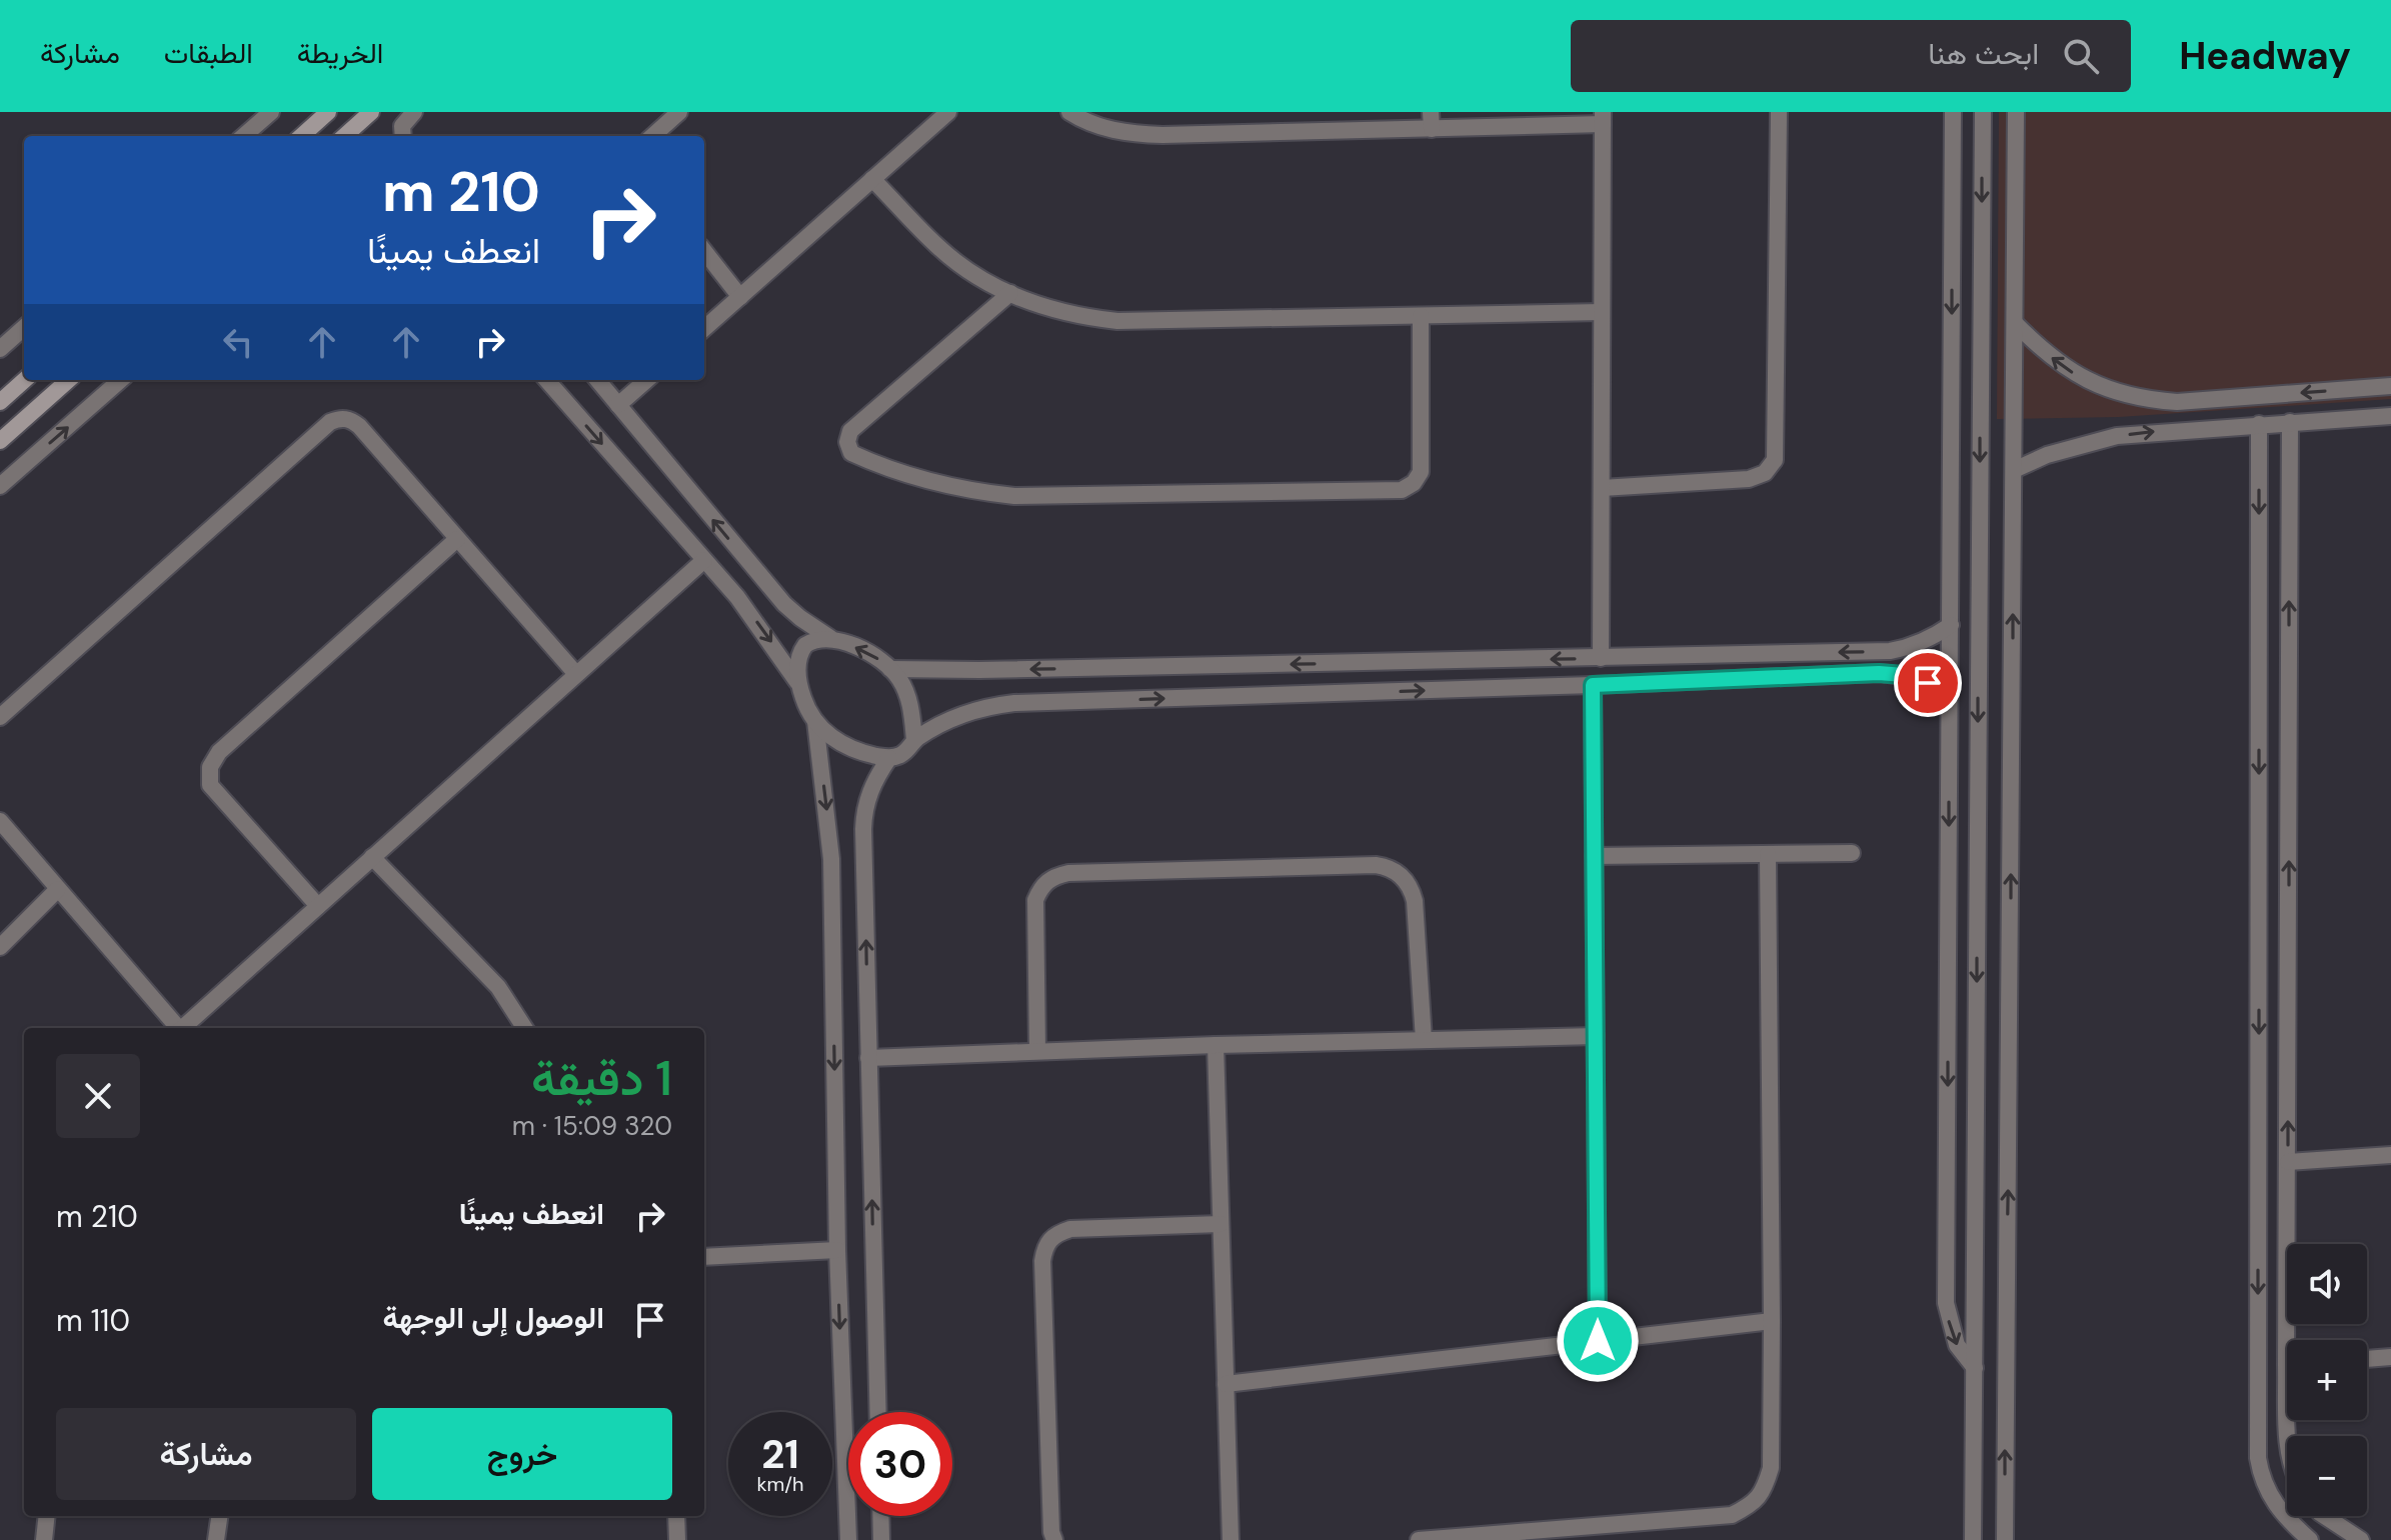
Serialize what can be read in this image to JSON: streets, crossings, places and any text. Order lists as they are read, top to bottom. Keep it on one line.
{"page":{"header":"Headway","search":"ابحث هنا","nav":["الخريطة","الطبقات","مشاركة"],"turn":["210 m","انعطف يمينًا"],"heading":["1 دقيقة","320 m · 15:09"],"list":[{"name":"انعطف يمينًا","value":"210 m"},{"name":"الوصول إلى الوجهة","value":"110 m"}],"map_buttons":["+","−"],"buttons":["خروج","مشاركة"],"speed":"21 km/h","limit":"30"}}
